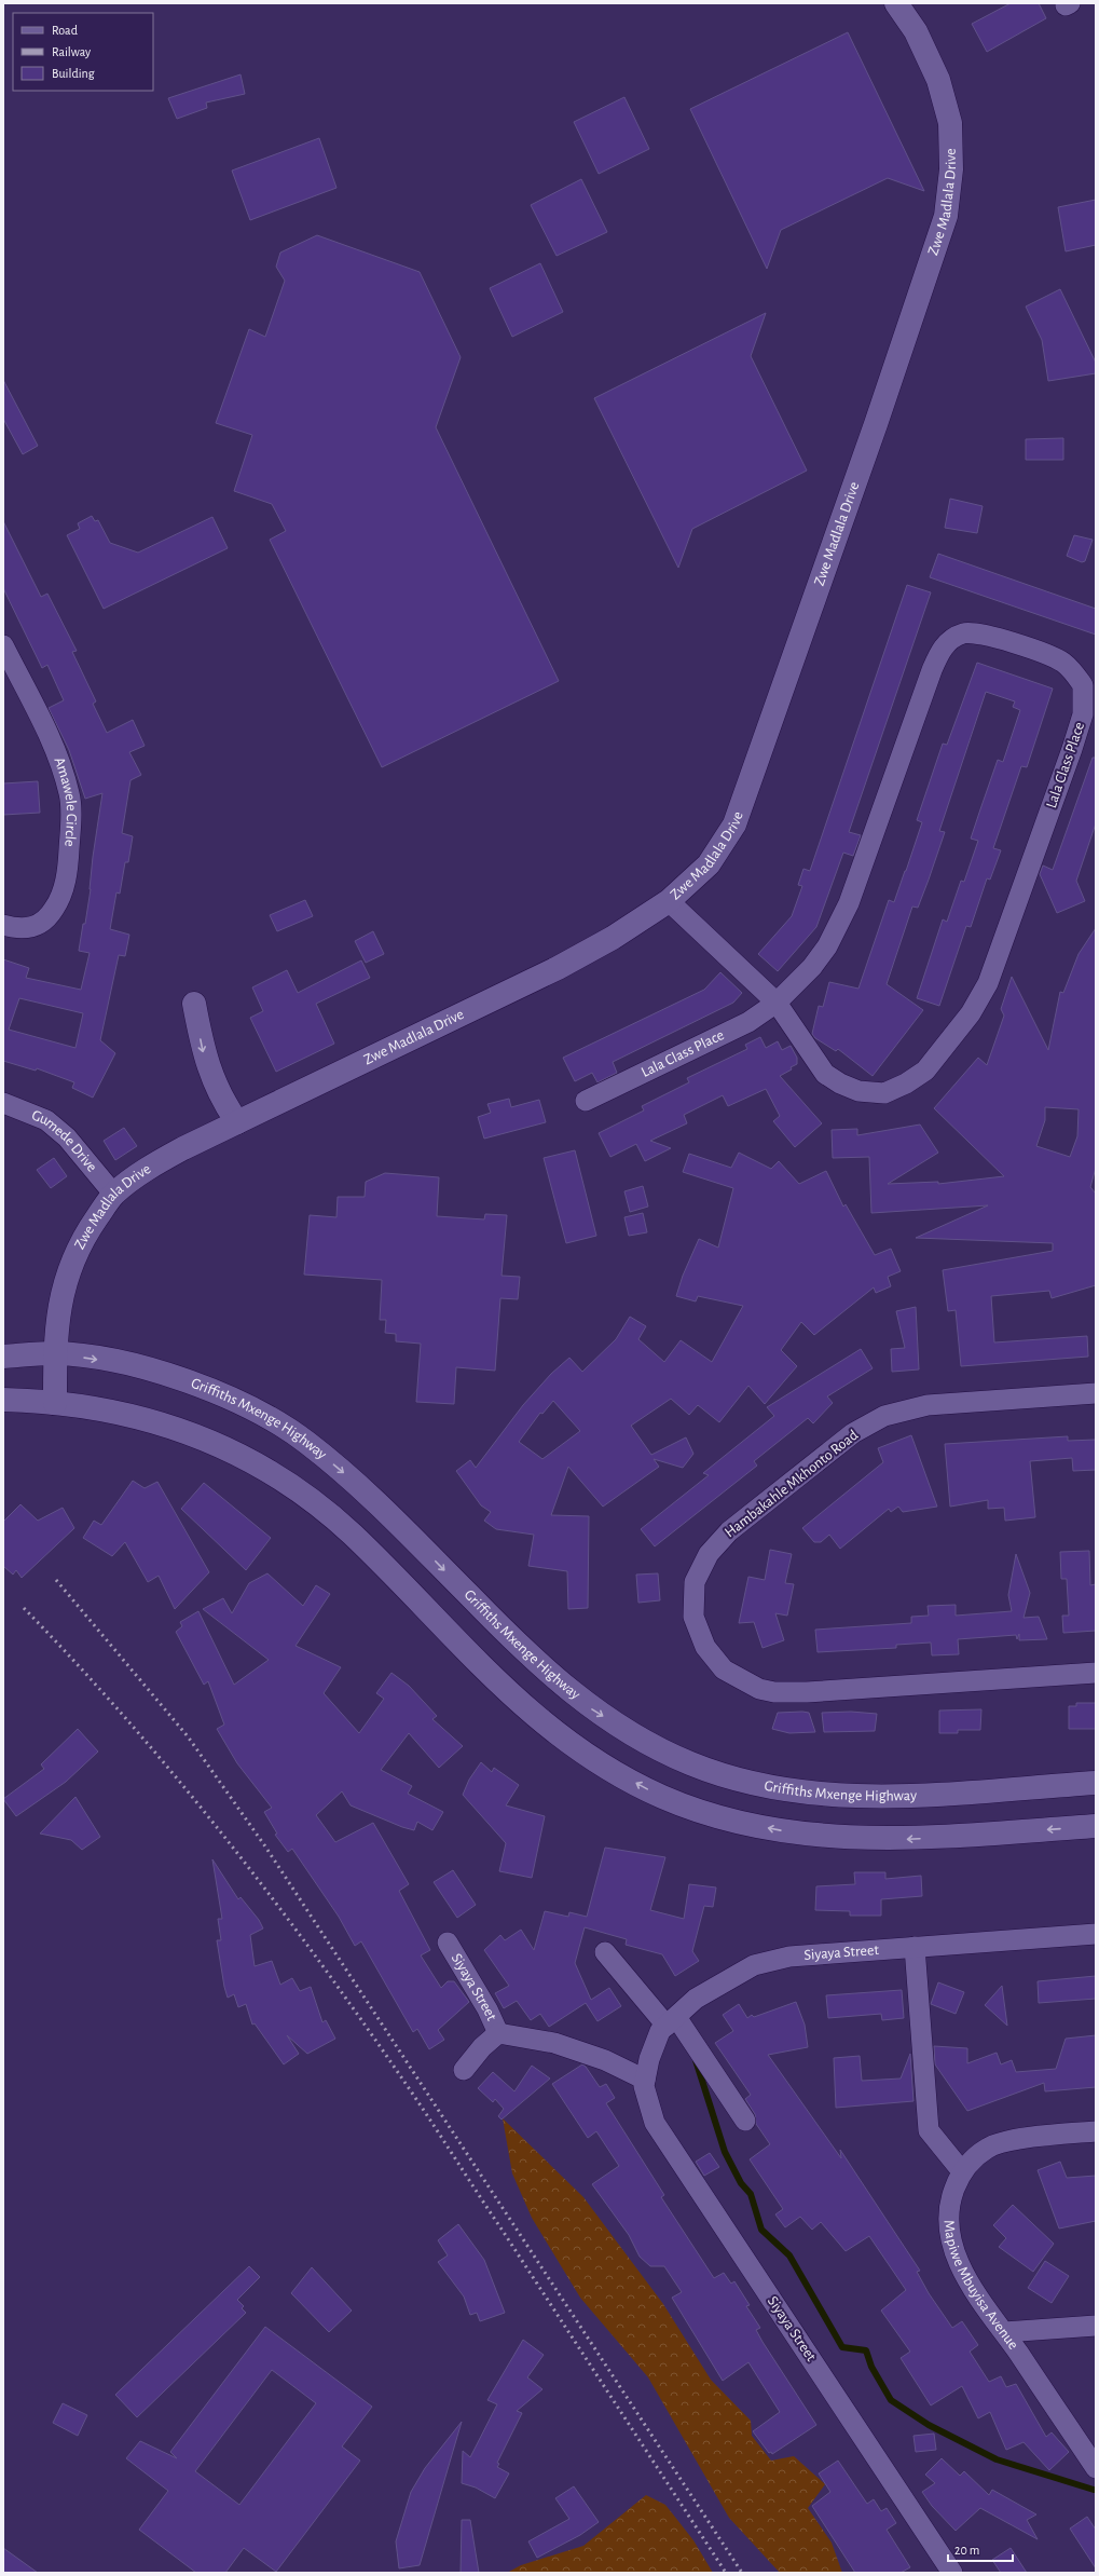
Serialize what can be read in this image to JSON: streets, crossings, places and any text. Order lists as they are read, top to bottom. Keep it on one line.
{"streets":{"street":["Zwe Madlala Drive","Lala Class Place","Amawele Circle","Gumede Drive","Griffiths Mxenge Highway","Hambakahle Mkhonto Road","Siyaya Street","Mapiwe Mbuyisa Avenue"]},"crossings":[["Zwe Madlala Drive","Lala Class Place"],["Zwe Madlala Drive","Gumede Drive"],["Zwe Madlala Drive","Griffiths Mxenge Highway"]],"legend":["Road","Railway","Building"],"scale_bar":"20 m"}
